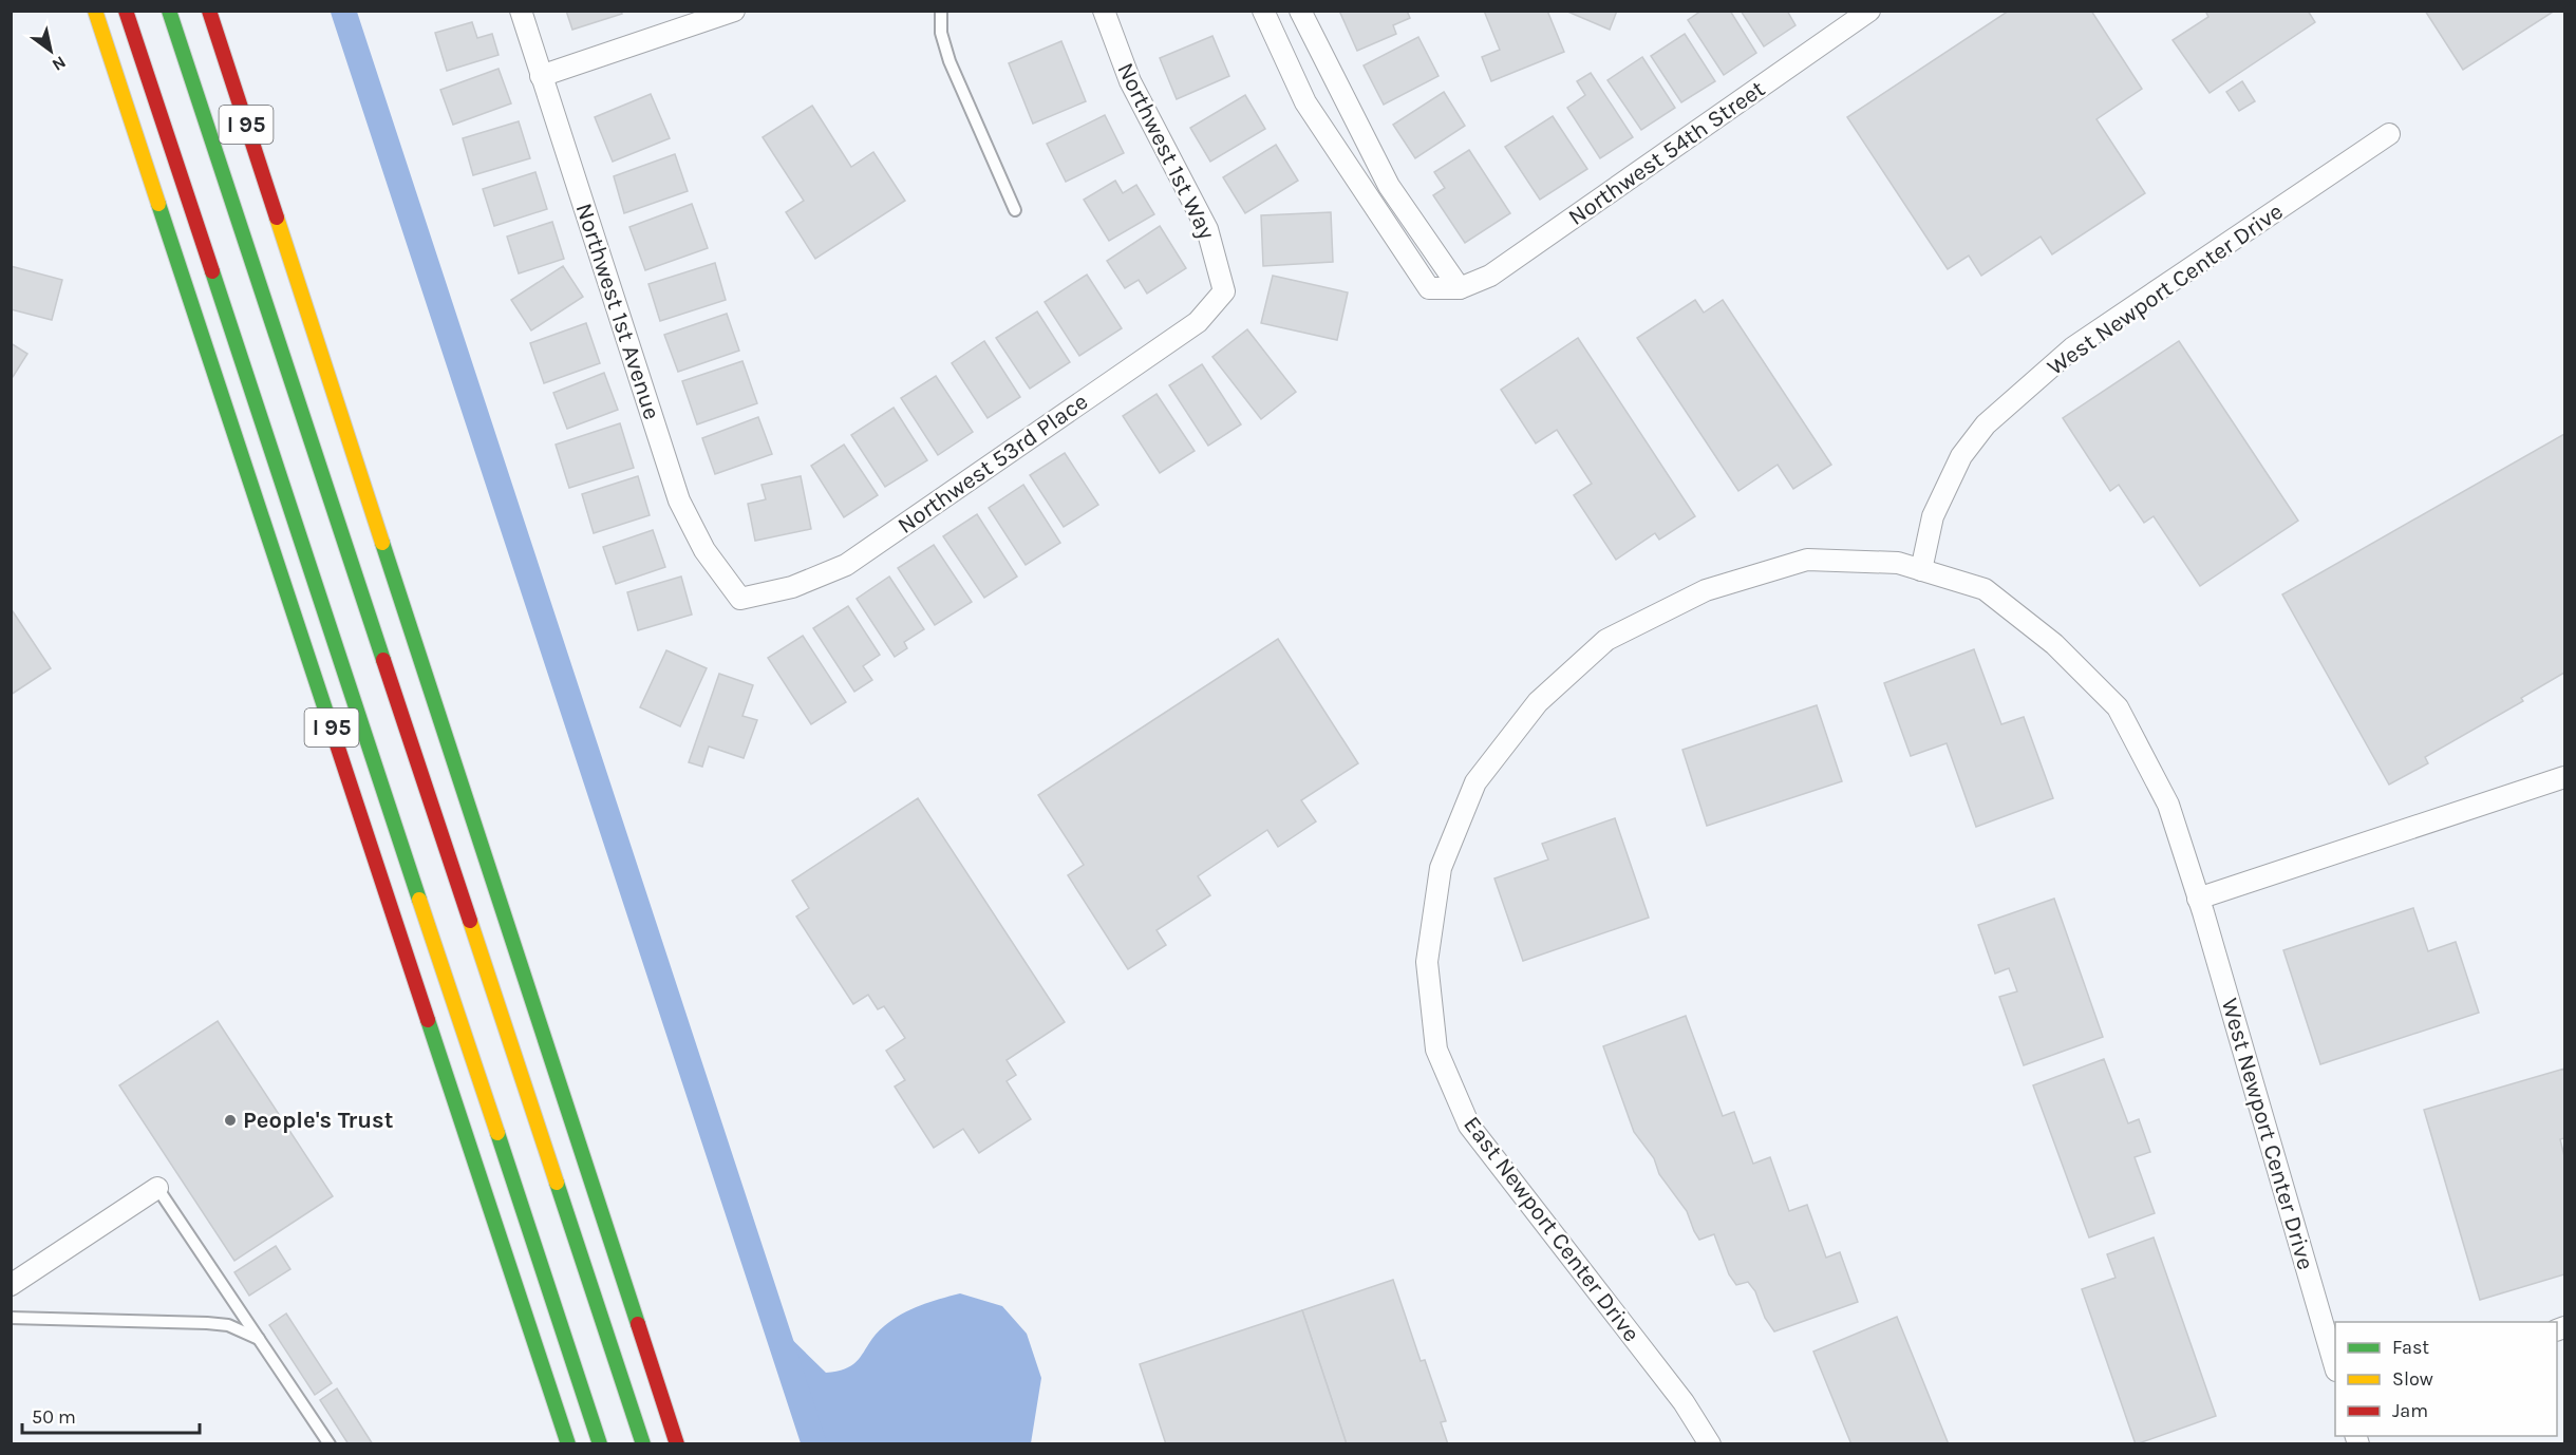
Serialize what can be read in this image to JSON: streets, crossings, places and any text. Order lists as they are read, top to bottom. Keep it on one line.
{"streets":{"highway":["I 95"],"street":["Northwest 1st Way","Northwest 54th Street","West Newport Center Drive","Northwest 1st Avenue","Northwest 53rd Place","East Newport Center Drive"]},"crossings":[["Northwest 1st Way","Northwest 53rd Place"],["West Newport Center Drive","East Newport Center Drive"],["Northwest 1st Avenue","Northwest 53rd Place"]],"places":["People's Trust"],"legend":["Fast","Slow","Jam"],"scale_bar":"50 m","north":"bottom right"}
